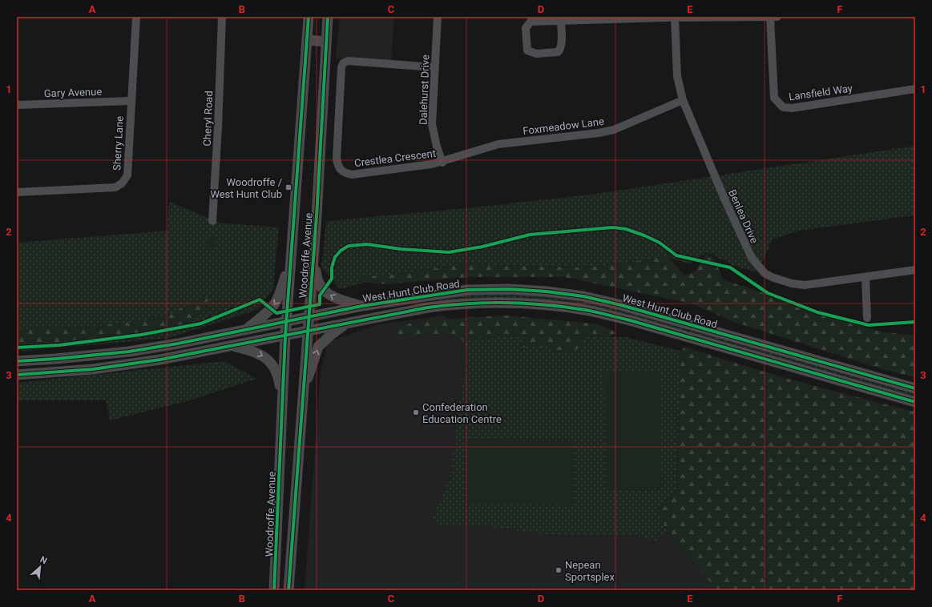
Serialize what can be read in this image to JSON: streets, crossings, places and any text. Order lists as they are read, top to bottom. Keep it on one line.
{"streets":{"main road":["Woodroffe Avenue","West Hunt Club Road"],"street":["Dalehurst Drive","Gary Avenue","Lansfield Way","Cheryl Road","Foxmeadow Lane","Sherry Lane","Crestlea Crescent","Benlea Drive"]},"crossings":[["Dalehurst Drive","Foxmeadow Lane"],["Dalehurst Drive","Crestlea Crescent"],["Gary Avenue","Sherry Lane"],["Foxmeadow Lane","Crestlea Crescent"],["Foxmeadow Lane","Benlea Drive"],["Woodroffe Avenue","West Hunt Club Road"]],"places":{"transit":["Woodroffe / West Hunt Club"],"other":["Confederation Education Centre","Nepean Sportsplex"]},"north":"top right","grid":{"columns":["A","B","C","D","E","F"],"rows":["1","2","3","4"]}}
